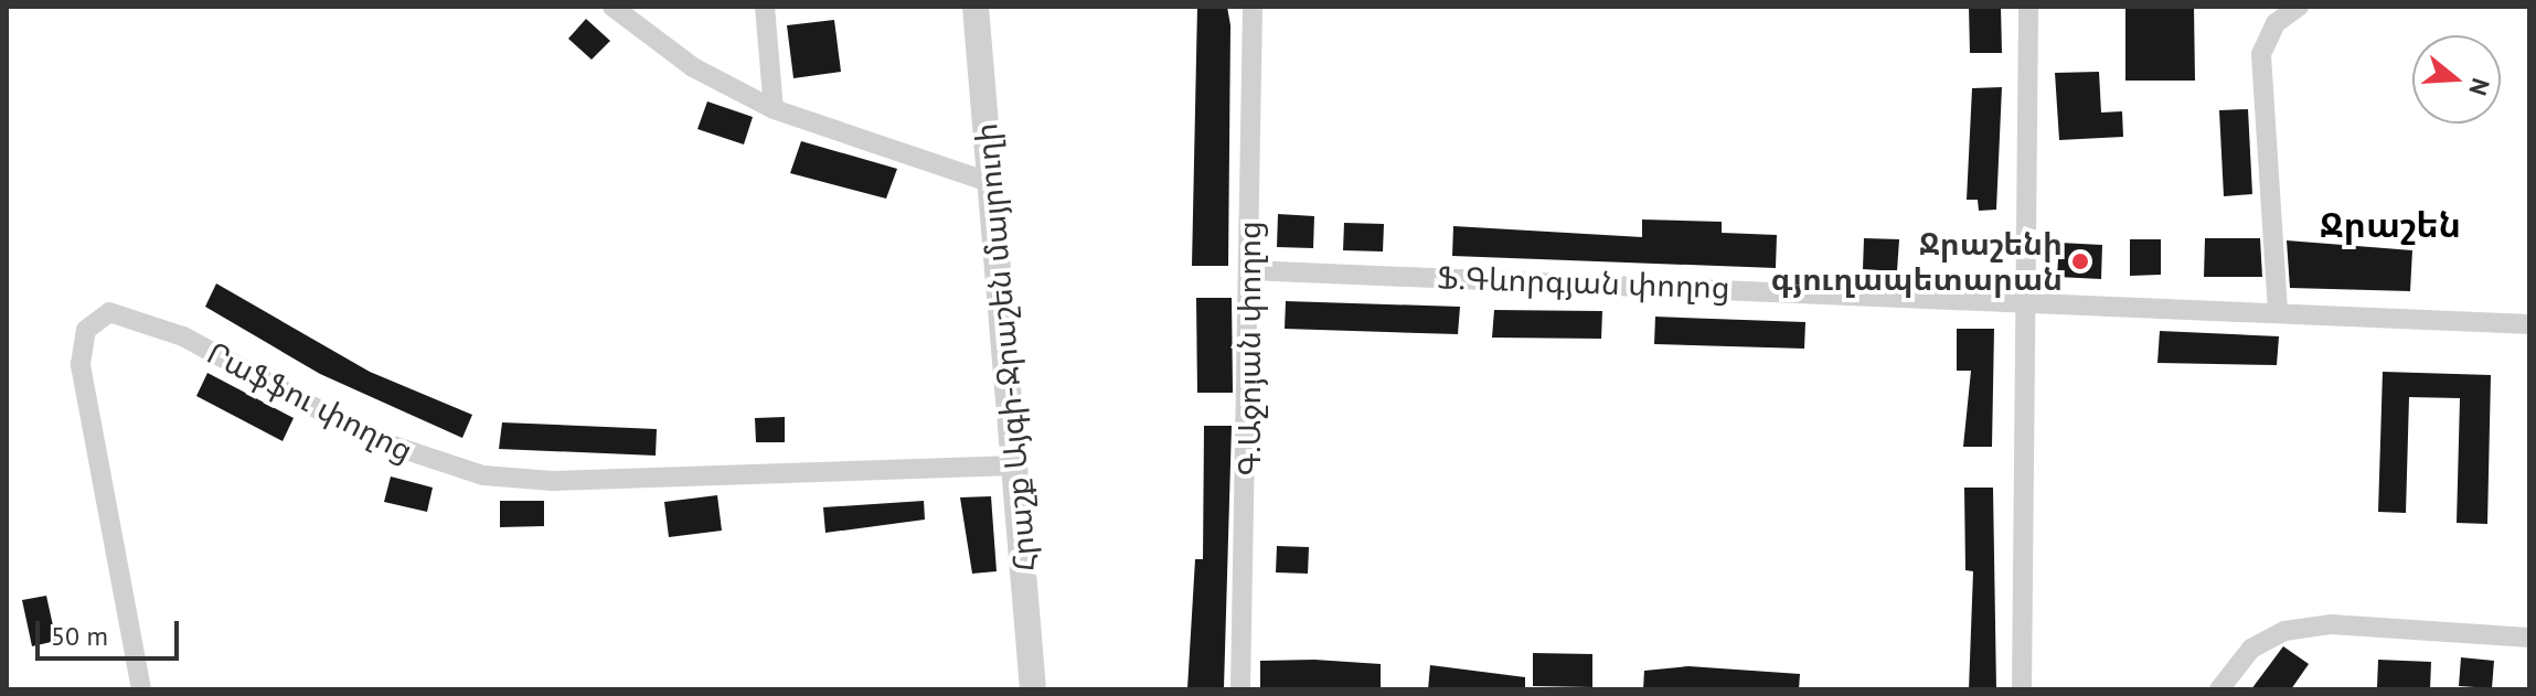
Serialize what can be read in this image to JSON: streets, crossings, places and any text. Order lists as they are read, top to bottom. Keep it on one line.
{"streets":{"street":["Ֆ.Գևորգյան փողոց","Հրաշք Այգի-Ջրաշեն մայրուղի","Գ.Աջոյան փողոց","Րաֆֆու փողոց"]},"crossings":[["Ֆ.Գևորգյան փողոց","Գ.Աջոյան փողոց"],["Հրաշք Այգի-Ջրաշեն մայրուղի","Րաֆֆու փողոց"]],"districts":["Ջրաշեն"],"places":["Ջրաշենի գյուղապետարան"],"scale_bar":"50 m","north":"right"}
